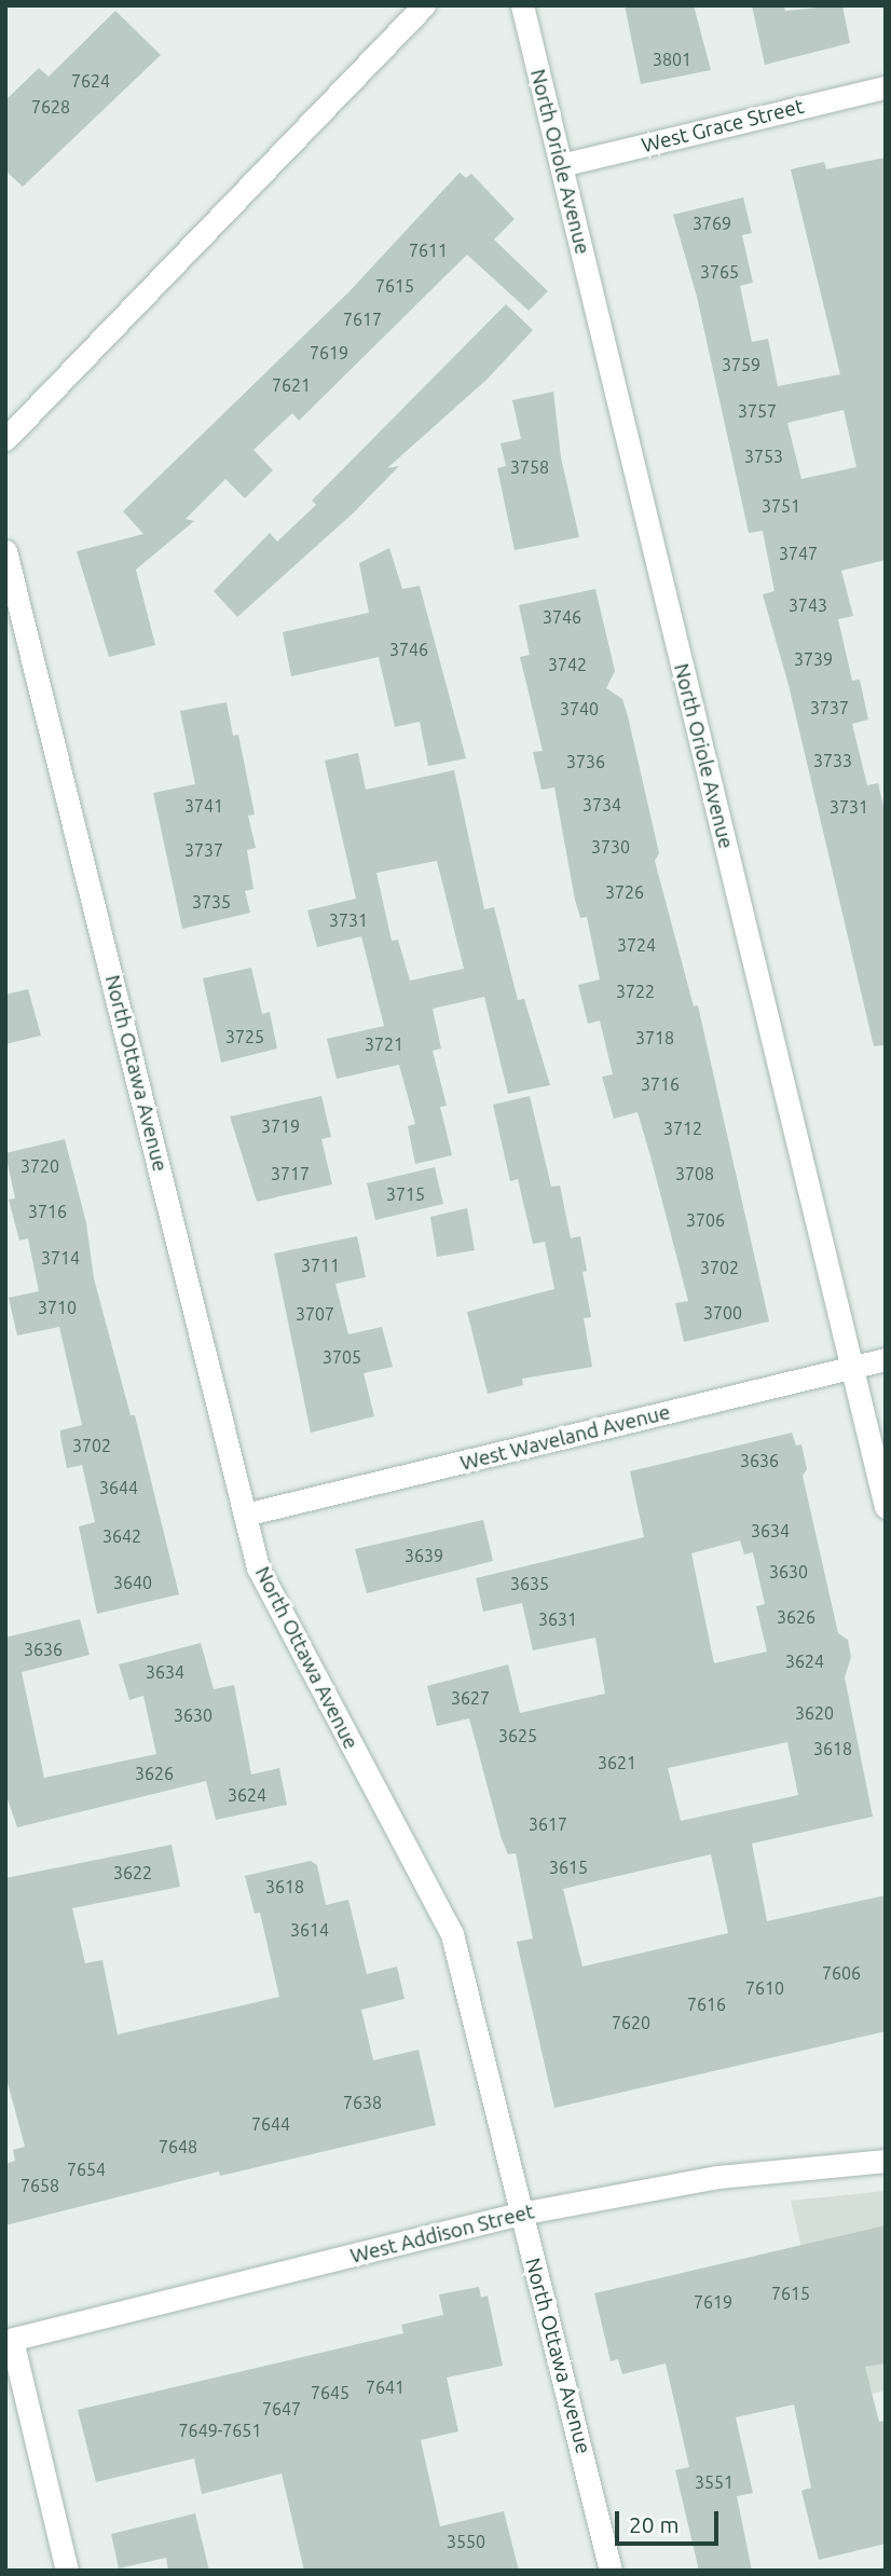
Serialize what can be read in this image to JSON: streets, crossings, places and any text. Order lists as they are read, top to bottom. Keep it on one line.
{"streets":{"street":["West Grace Street","North Oriole Avenue","North Ottawa Avenue","West Waveland Avenue","West Addison Street"]},"crossings":[["West Grace Street","North Oriole Avenue"],["North Oriole Avenue","West Waveland Avenue"],["North Ottawa Avenue","West Waveland Avenue"],["North Ottawa Avenue","West Addison Street"]],"house_numbers":["3801","7624","7628","3769","7611","3765","7615","7617","7619","3759","7621","3757","3753","3758","3751","3747","3743","3746","3746","3739","3742","3737","3740","3733","3736","3734","3741","3731","3730","3737","3726","3735","3731","3724","3722","3725","3718","3721","3716","3719","3712","3720","3717","3708","3715","3716","3706","3714","3711","3702","3710","3700","3707","3705","3702","3636","3644","3634","3642","3639","3630","3640","3635","3626","3631","3636","3624","3634","3627","3620","3630","3625","3618","3621","3626","3624","3617","3615","3622","3618","3614","7606","7610","7616","7620","7638","7644","7648","7654","7658","7615","7619","7641","7645","7647","7649-7651","3551","3550"],"scale_bar":"20 m"}
